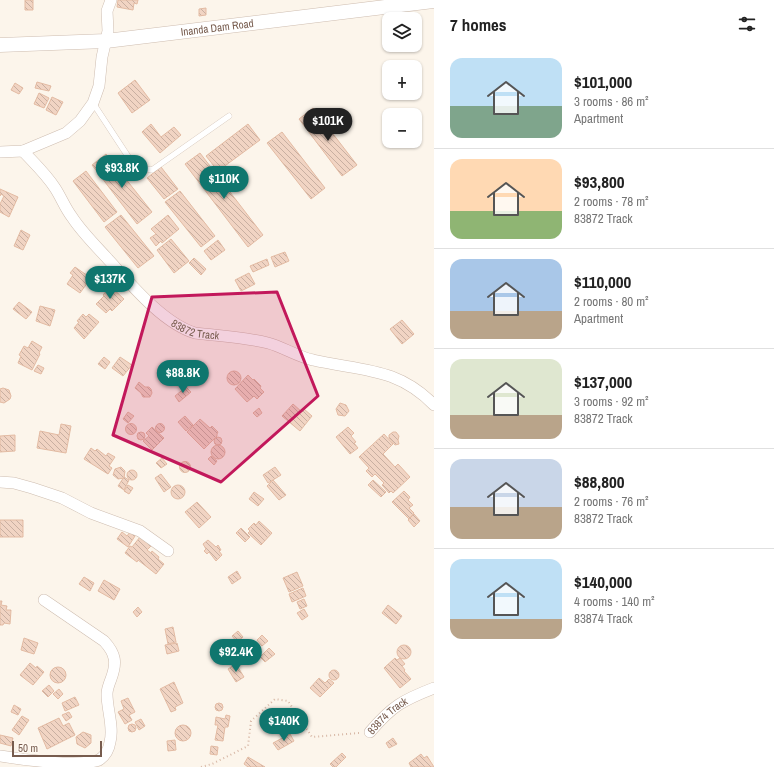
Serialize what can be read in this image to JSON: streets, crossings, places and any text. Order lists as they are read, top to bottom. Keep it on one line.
{"streets":{"street":["Inanda Dam Road","83872 Track","83874 Track"]},"scale_bar":"50 m","page":{"heading":"7 homes","map_buttons":["+","−"],"list":[{"name":"$101,000","note":"3 rooms · 86 m² · Apartment"},{"name":"$93,800","note":"2 rooms · 78 m² · 83872 Track"},{"name":"$110,000","note":"2 rooms · 80 m² · Apartment"},{"name":"$137,000","note":"3 rooms · 92 m² · 83872 Track"},{"name":"$88,800","note":"2 rooms · 76 m² · 83872 Track"},{"name":"$140,000","note":"4 rooms · 140 m² · 83874 Track"}],"price":["$101K","$93.8K","$110K","$137K","$88.8K","$92.4K","$140K"],"scale":"50 m"}}
